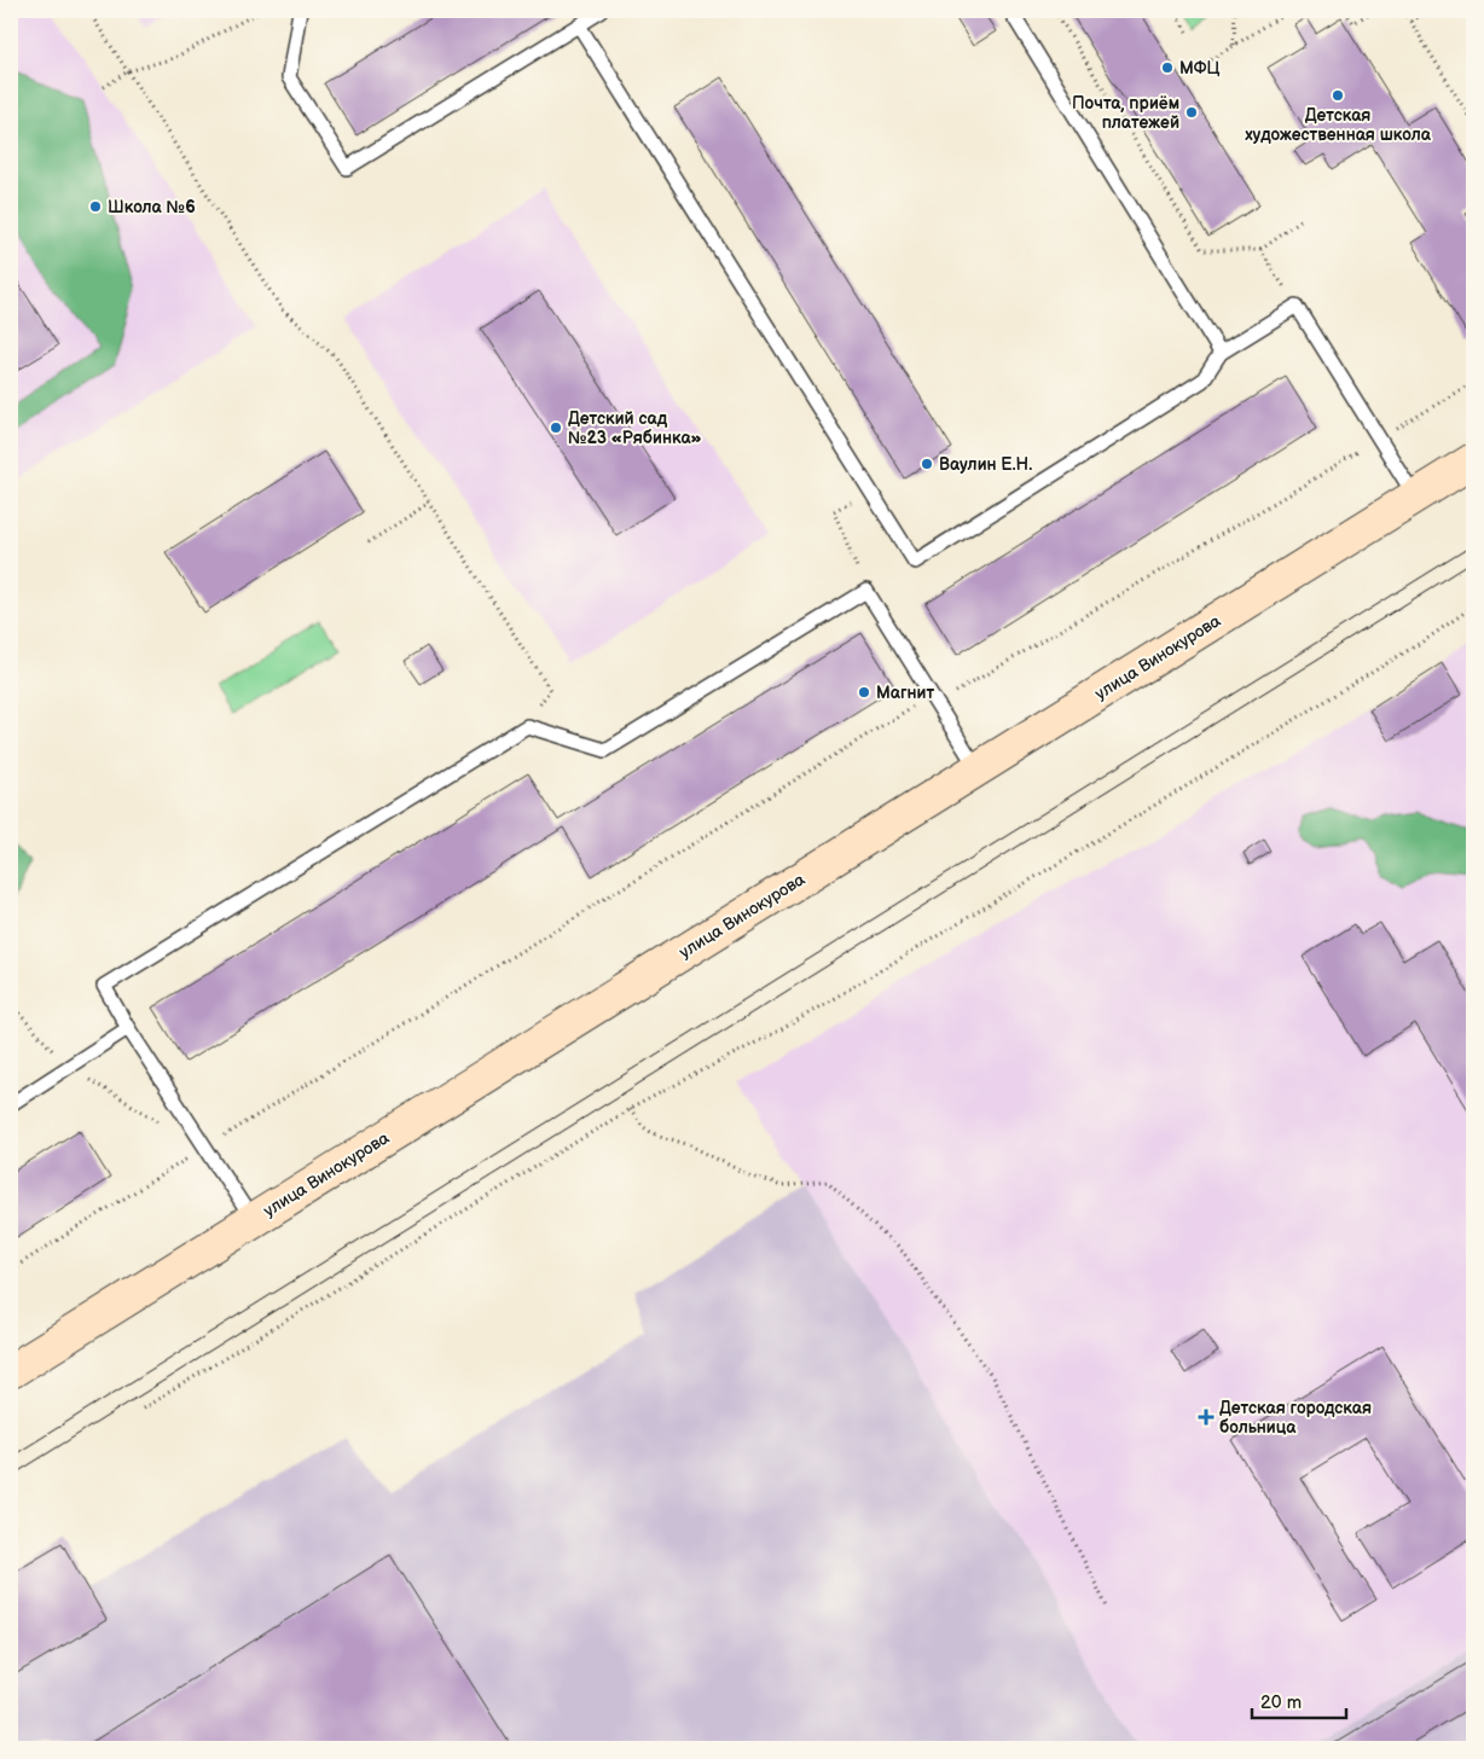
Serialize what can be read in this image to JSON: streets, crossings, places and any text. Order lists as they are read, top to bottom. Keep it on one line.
{"streets":{"main road":["улица Винокурова"]},"places":{"other":["МФЦ","Детская художественная школа","Почта, приём платежей","Школа №6","Детский сад №23 «Рябинка»","Ваулин Е.Н.","Магнит"],"health":["Детская городская больница"]},"scale_bar":"20 m"}
